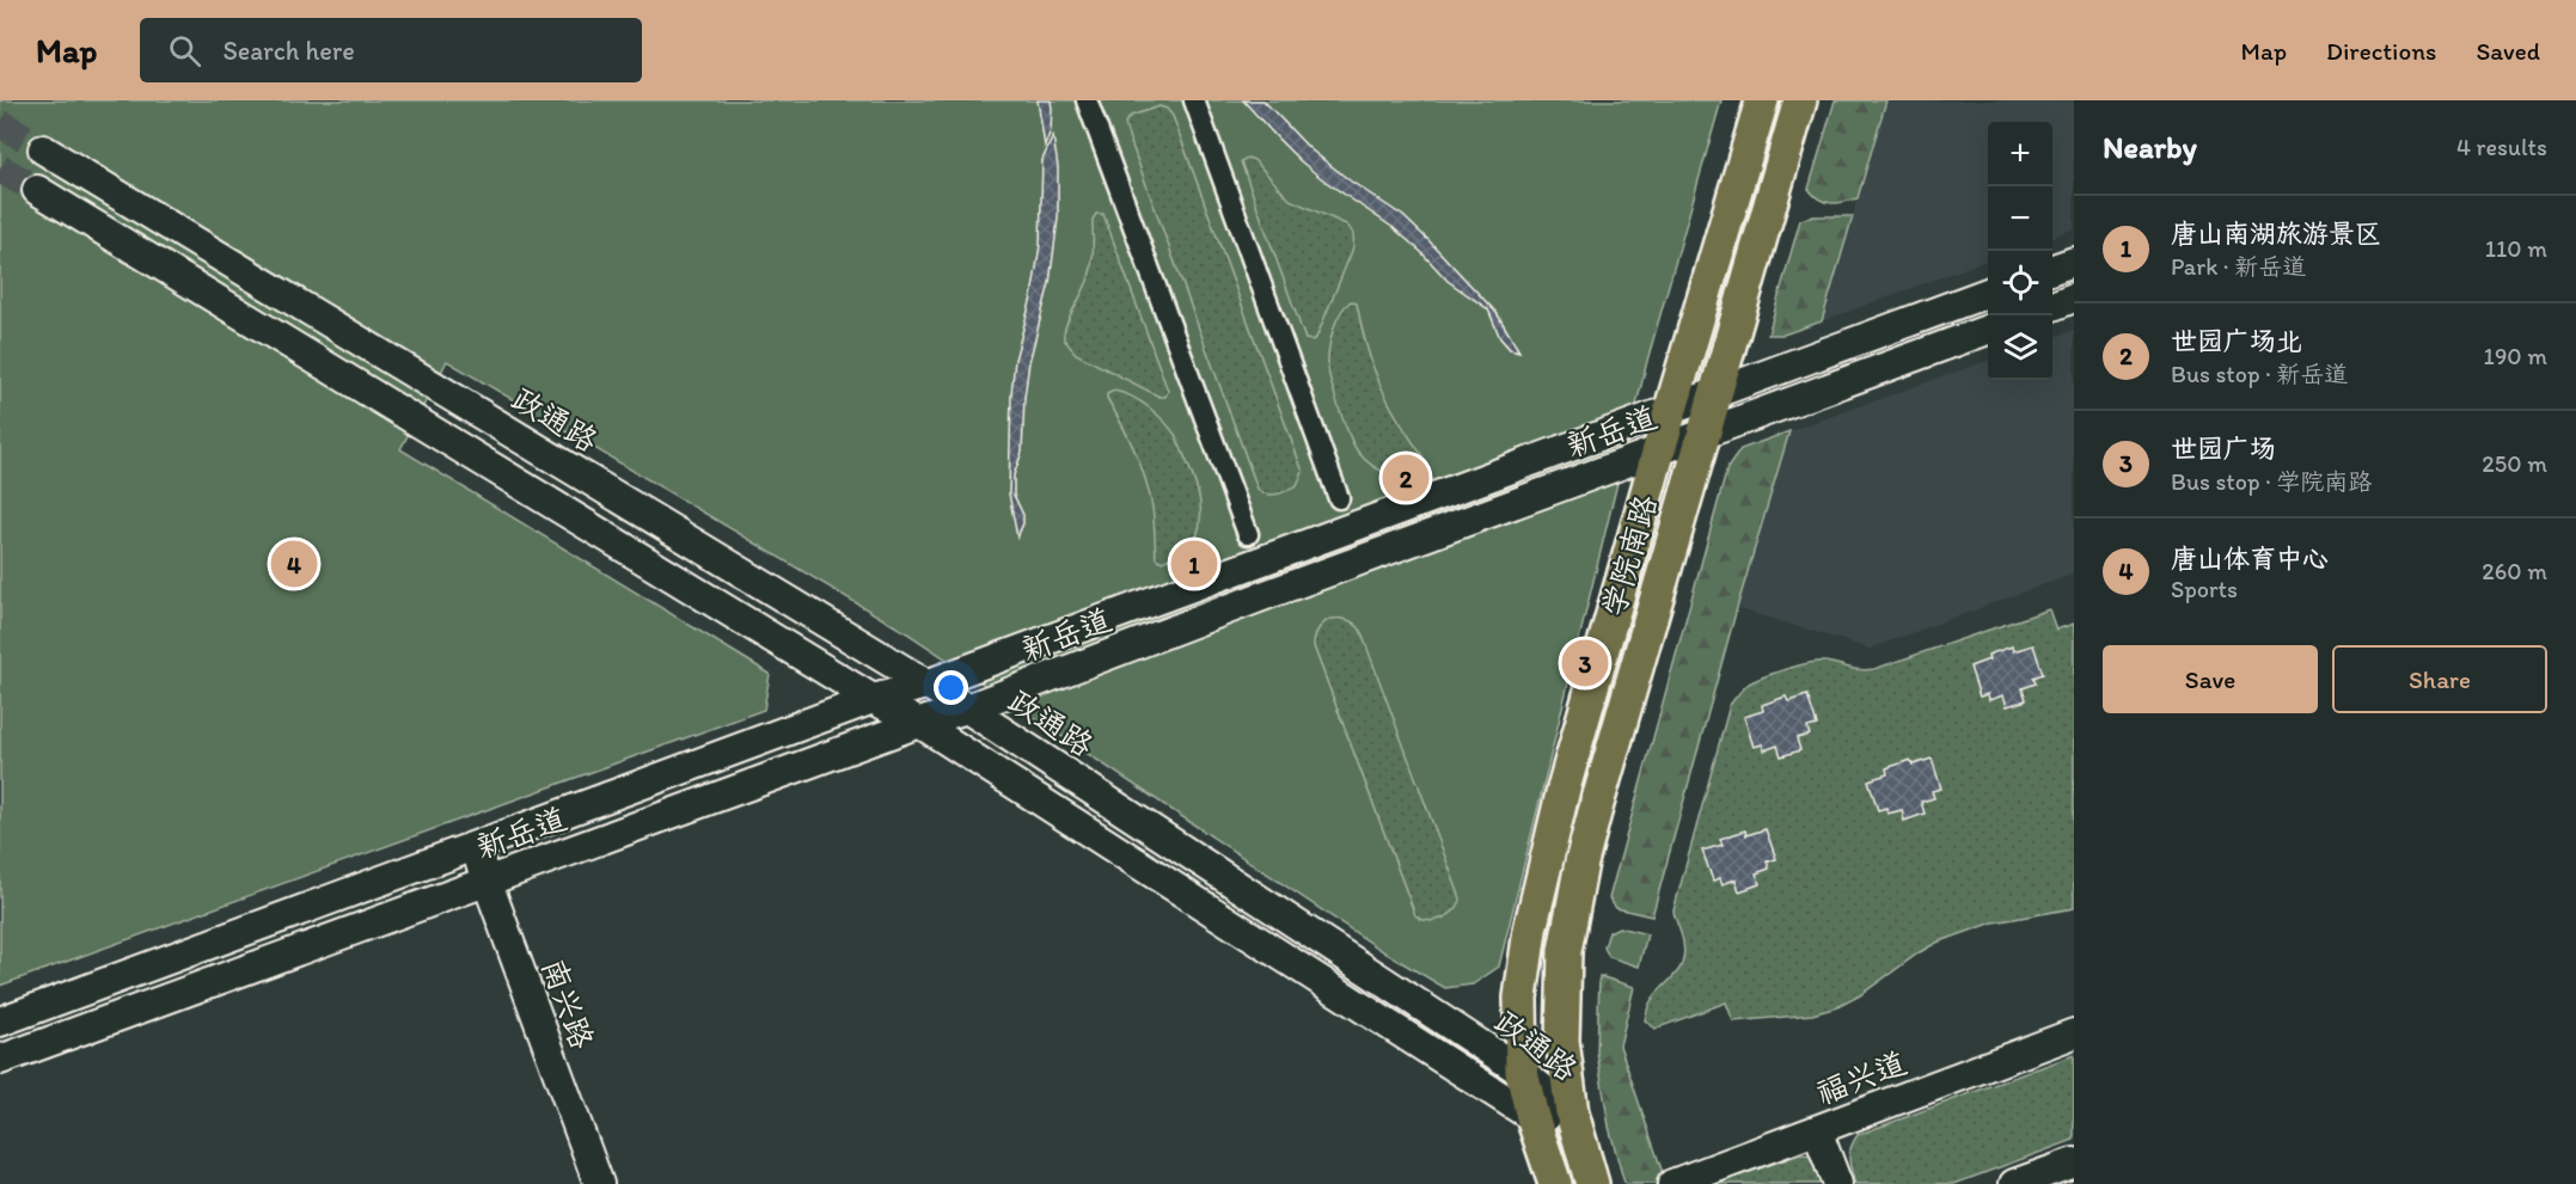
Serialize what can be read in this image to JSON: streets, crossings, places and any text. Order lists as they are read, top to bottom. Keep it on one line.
{"streets":{"main road":["政通路","新岳道","学院南路","南兴路","福兴道"]},"crossings":[["政通路","新岳道"],["政通路","学院南路"],["新岳道","学院南路"],["新岳道","南兴路"]],"page":{"header":"Map","search":"Search here","nav":["Map","Directions","Saved"],"heading":["Nearby","4 results"],"map_buttons":["+","−"],"list":[{"mark":"1","name":"唐山南湖旅游景区","note":"Park · 新岳道","value":"110 m"},{"mark":"2","name":"世园广场北","note":"Bus stop · 新岳道","value":"190 m"},{"mark":"3","name":"世园广场","note":"Bus stop · 学院南路","value":"250 m"},{"mark":"4","name":"唐山体育中心","note":"Sports","value":"260 m"}],"pins":["2","1","4","3"],"buttons":["Save","Share"]}}
